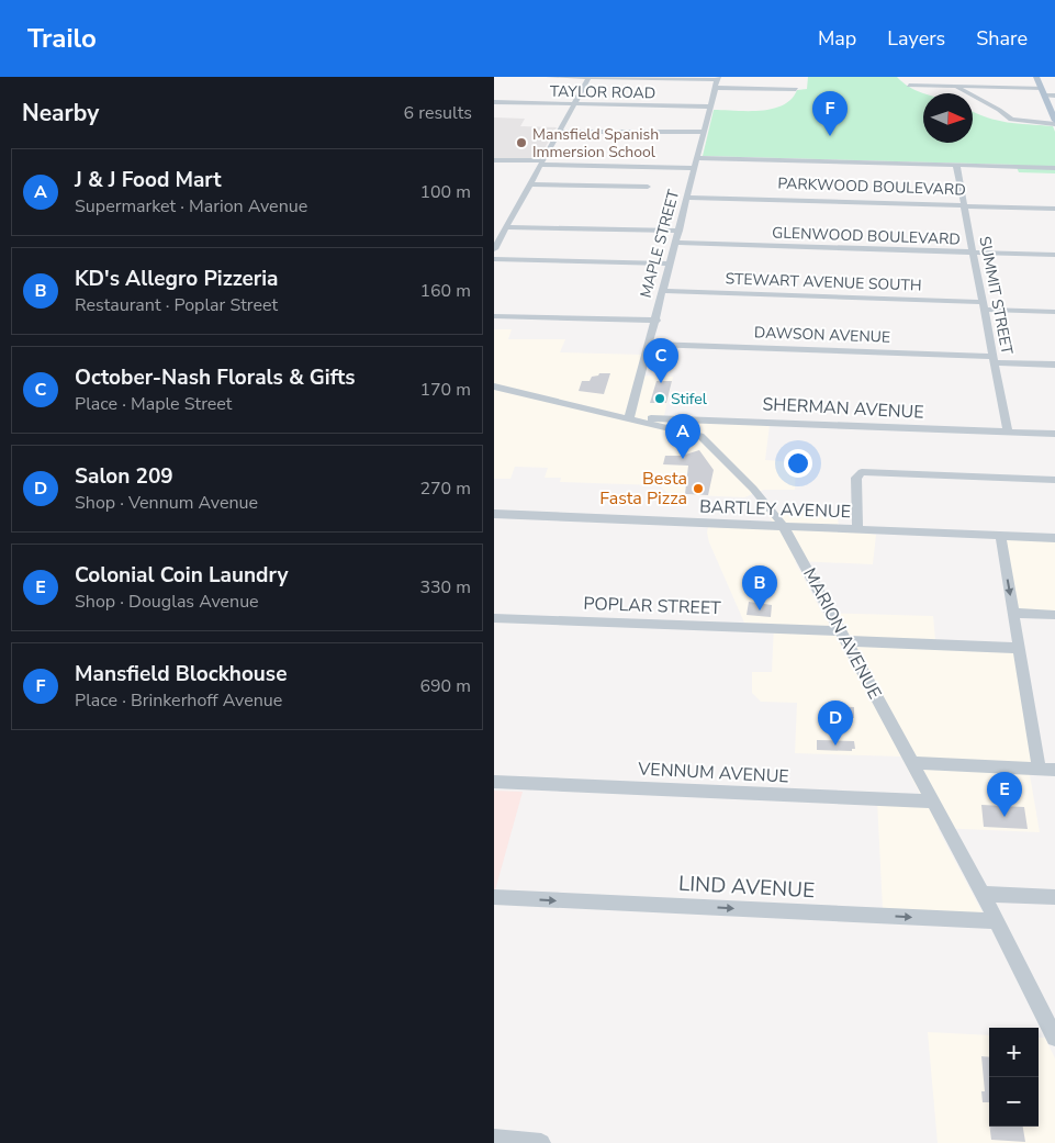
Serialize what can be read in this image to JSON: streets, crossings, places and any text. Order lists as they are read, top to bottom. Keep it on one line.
{"streets":{"street":["TAYLOR ROAD","GLENWOOD BOULEVARD","MAPLE STREET","STEWART AVENUE SOUTH","SUMMIT STREET","DAWSON AVENUE","SHERMAN AVENUE","BARTLEY AVENUE","POPLAR STREET","MARION AVENUE","VENNUM AVENUE","LIND AVENUE"]},"crossings":[["TAYLOR ROAD","MAPLE STREET"],["GLENWOOD BOULEVARD","MAPLE STREET"],["GLENWOOD BOULEVARD","SUMMIT STREET"],["MAPLE STREET","STEWART AVENUE SOUTH"],["MAPLE STREET","DAWSON AVENUE"],["MAPLE STREET","SHERMAN AVENUE"],["MAPLE STREET","MARION AVENUE"],["STEWART AVENUE SOUTH","SUMMIT STREET"],["SUMMIT STREET","DAWSON AVENUE"],["SUMMIT STREET","SHERMAN AVENUE"],["SHERMAN AVENUE","MARION AVENUE"],["BARTLEY AVENUE","MARION AVENUE"],["POPLAR STREET","MARION AVENUE"],["MARION AVENUE","VENNUM AVENUE"],["MARION AVENUE","LIND AVENUE"]],"one_way":["LIND AVENUE"],"places":["Mansfield Spanish Immersion School","Stifel","Besta Fasta Pizza"],"north":"right","page":{"header":"Trailo","nav":["Map","Layers","Share"],"heading":["Nearby","6 results"],"pins":["F","C","A","B","D","E"],"list":[{"mark":"A","name":"J & J Food Mart","note":"Supermarket · Marion Avenue","value":"100 m"},{"mark":"B","name":"KD's Allegro Pizzeria","note":"Restaurant · Poplar Street","value":"160 m"},{"mark":"C","name":"October-Nash Florals & Gifts","note":"Place · Maple Street","value":"170 m"},{"mark":"D","name":"Salon 209","note":"Shop · Vennum Avenue","value":"270 m"},{"mark":"E","name":"Colonial Coin Laundry","note":"Shop · Douglas Avenue","value":"330 m"},{"mark":"F","name":"Mansfield Blockhouse","note":"Place · Brinkerhoff Avenue","value":"690 m"}],"map_buttons":["+","−"]}}
